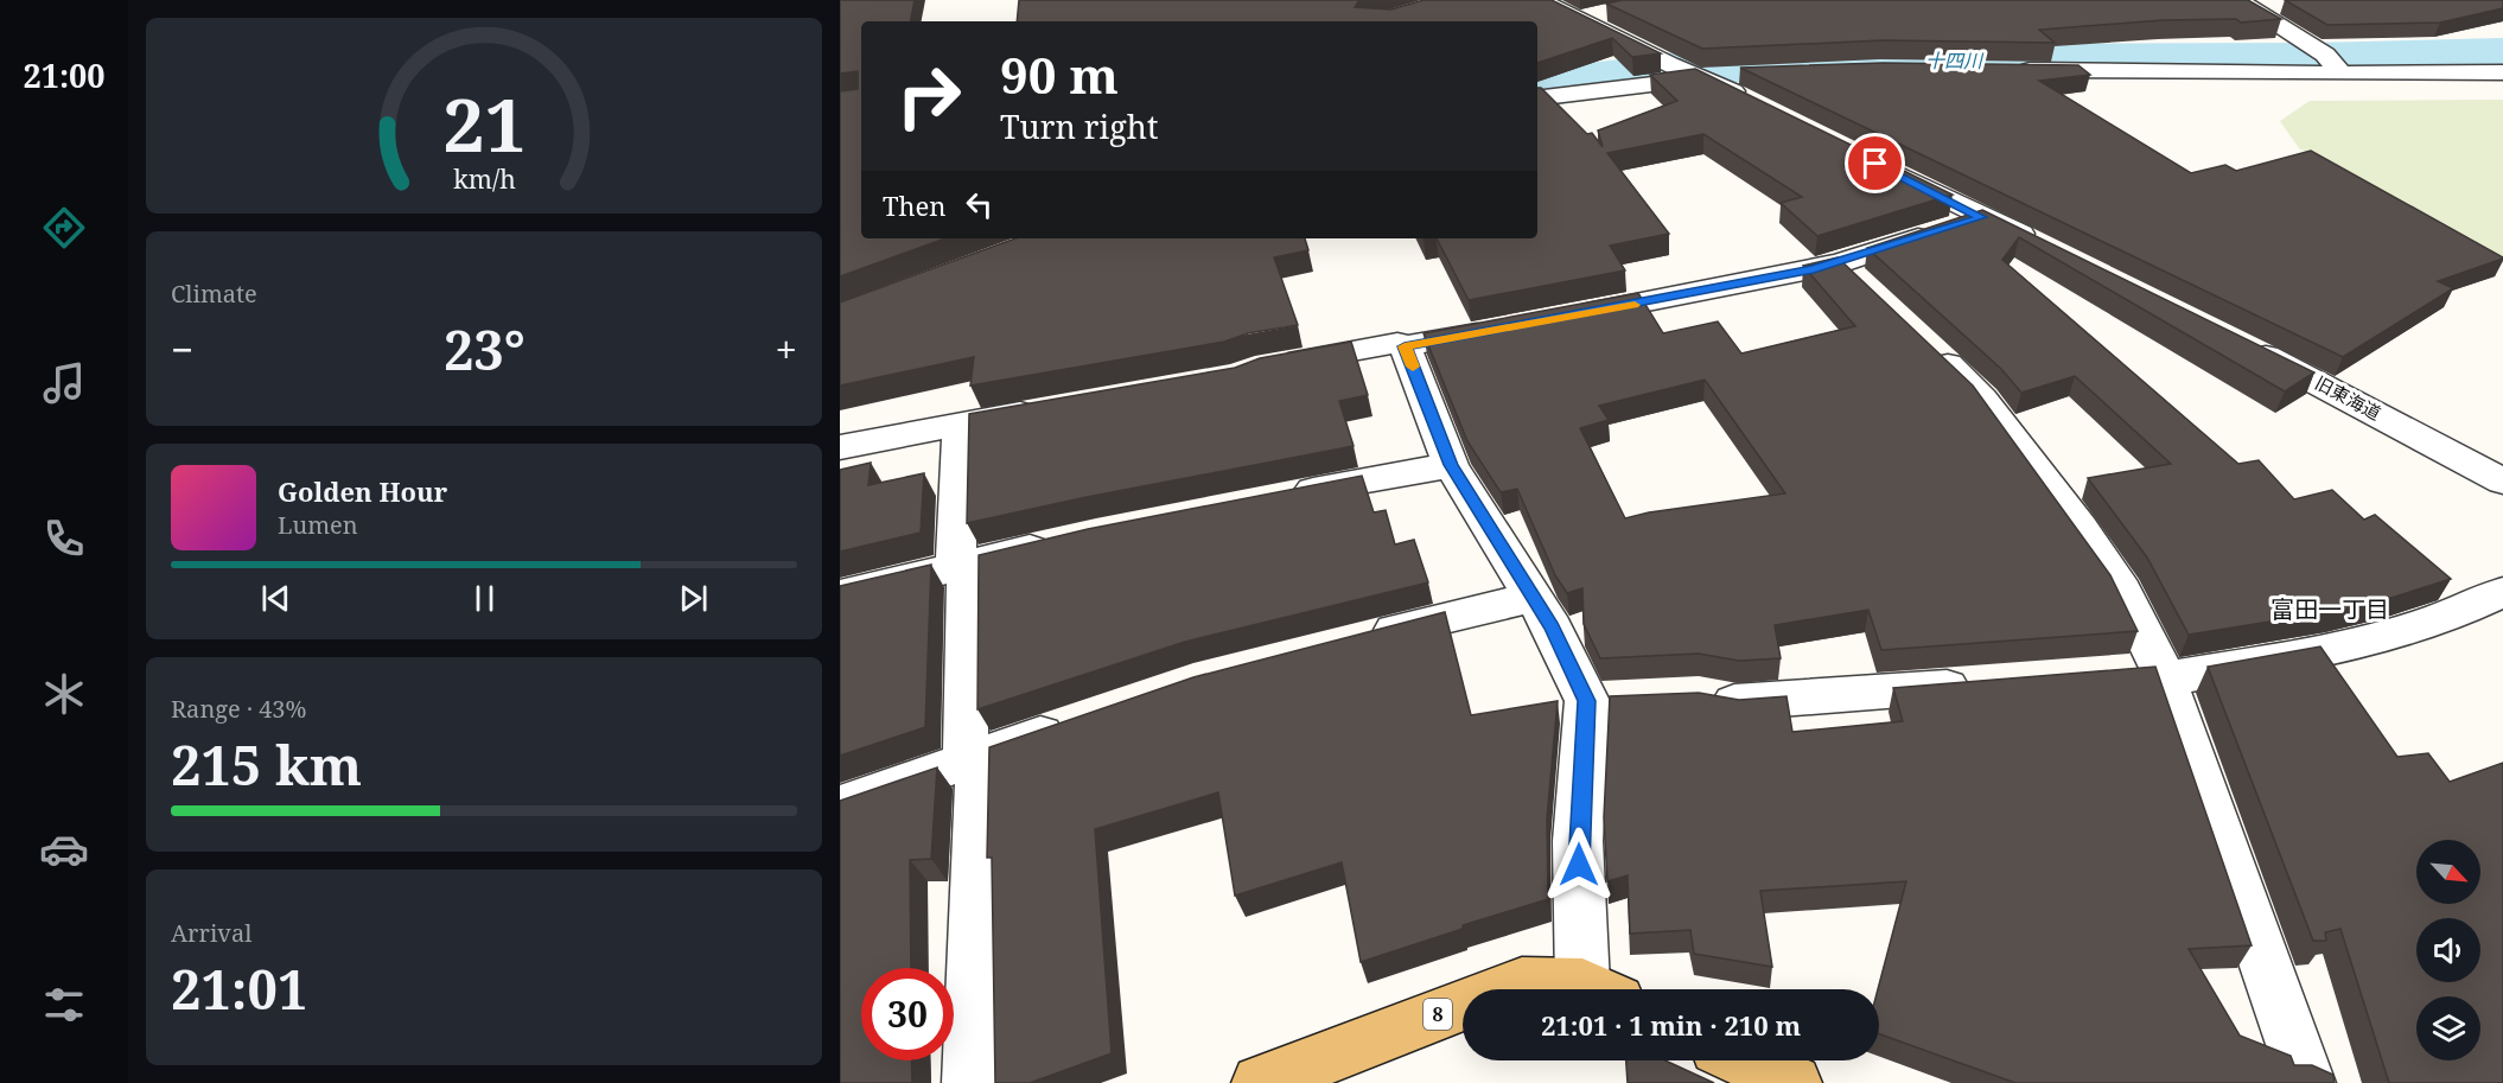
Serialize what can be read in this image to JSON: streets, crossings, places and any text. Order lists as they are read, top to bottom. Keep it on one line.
{"streets":{"main road":["8"],"street":["旧東海道"]},"districts":["富田一丁目"],"water":["十四川"],"north":"bottom right","page":{"tabs":"21:00","turn":["90 m","Turn right"],"then":"Then","tile":["Climate",["Range · 43%","215 km"],["Arrival","21:01"]],"heat":["−","23°","+"],"song":["Golden Hour","Lumen"],"limit":"30","trip":"21:01 · 1 min · 210 m","gauge":["21","km/h"]}}
